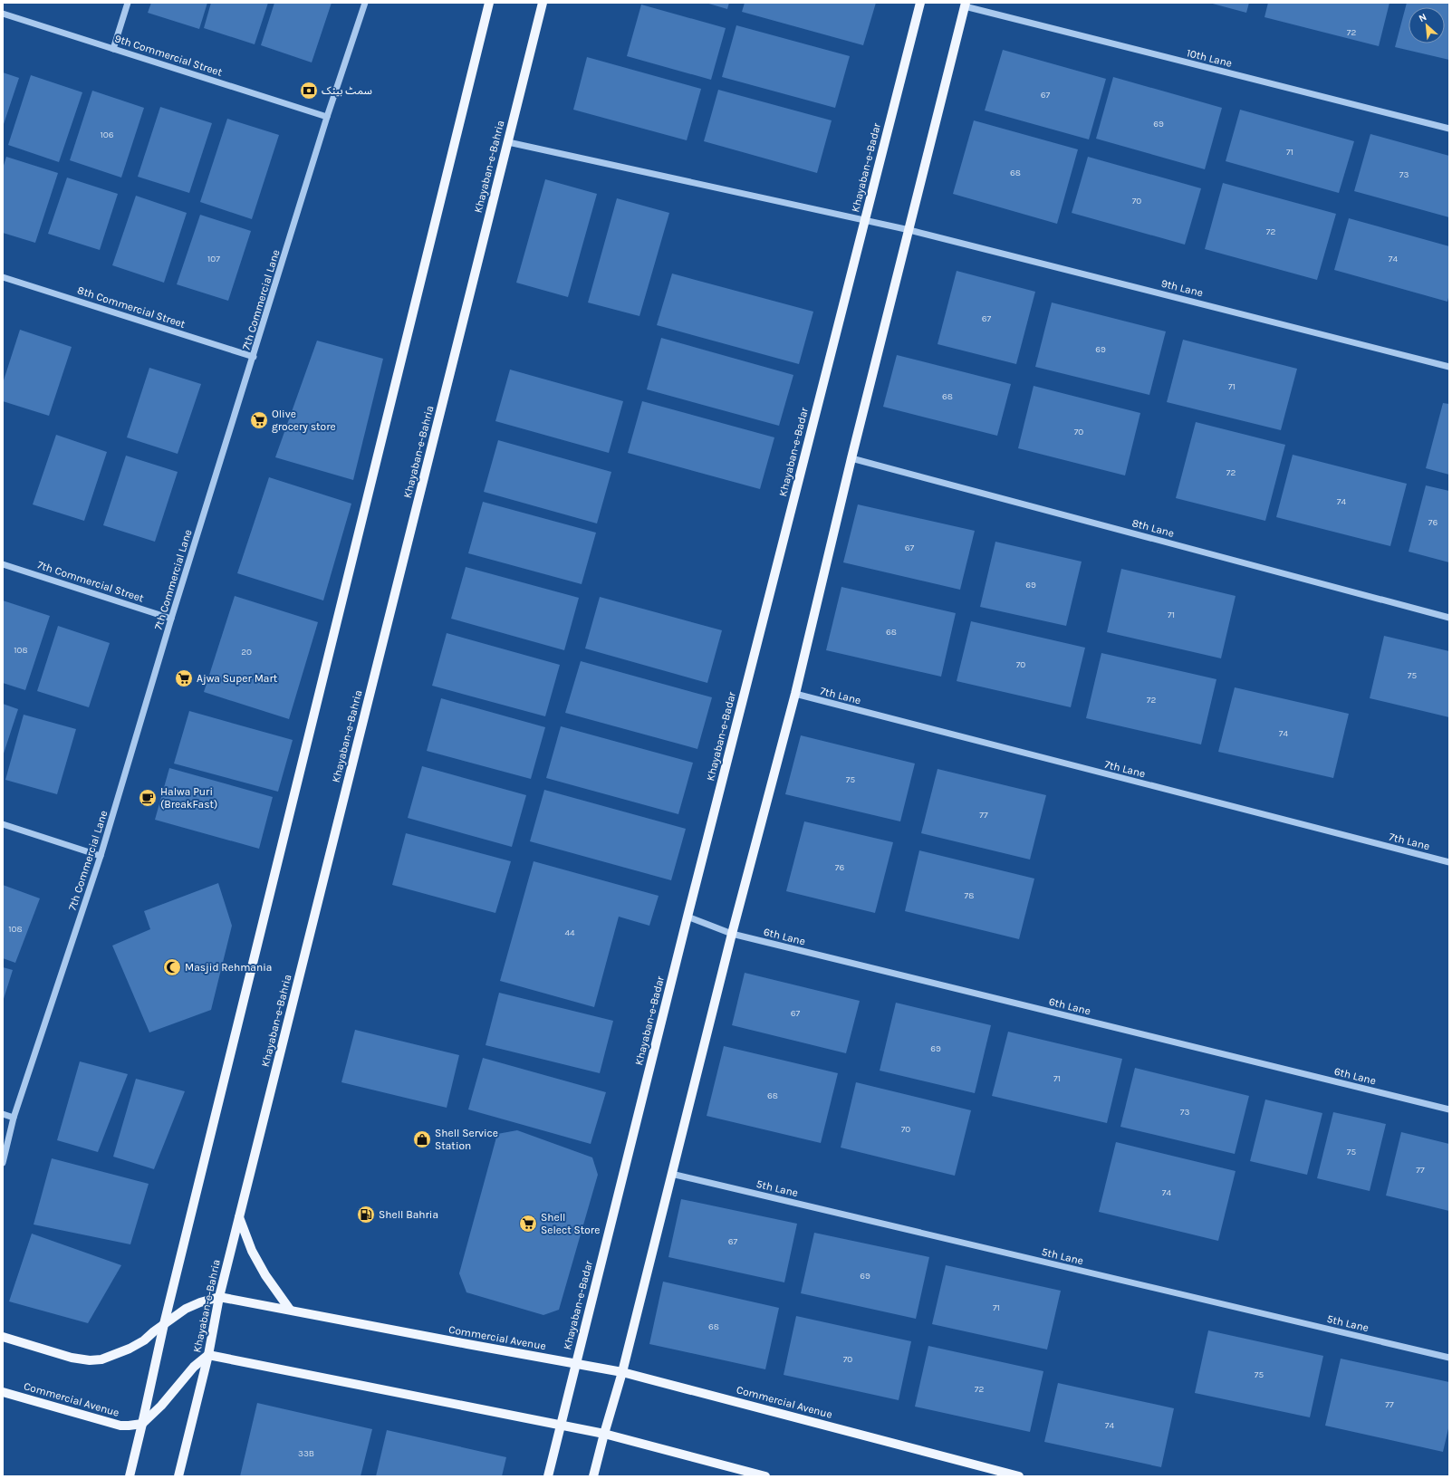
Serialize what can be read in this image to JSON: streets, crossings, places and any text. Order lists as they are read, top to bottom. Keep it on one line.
{"streets":{"main road":["Khayaban-e-Bahria","Khayaban-e-Badar","Commercial Avenue"],"street":["9th Commercial Street","10th Lane","9th Lane","7th Commercial Lane","8th Commercial Street","8th Lane","7th Commercial Street","7th Lane","6th Lane","5th Lane"]},"crossings":[["9th Commercial Street","7th Commercial Lane"],["Khayaban-e-Bahria","9th Lane"],["Khayaban-e-Bahria","Commercial Avenue"],["Khayaban-e-Badar","9th Lane"],["Khayaban-e-Badar","6th Lane"],["Khayaban-e-Badar","Commercial Avenue"],["7th Commercial Lane","8th Commercial Street"],["7th Commercial Lane","7th Commercial Street"]],"places":{"bank":["سمٹ بینک"],"supermarket":["Olive grocery store","Ajwa Super Mart","Shell Select Store"],"cafe":["Halwa Puri (BreakFast)"],"mosque":["Masjid Rehmania"],"shop":["Shell Service Station"],"fuel station":["Shell Bahria"]},"house_numbers":["72","67","69","106","71","68","73","70","72","107","74","67","69","71","68","70","72","74","76","67","69","71","68","108","20","70","75","72","74","75","77","76","78","108","44","67","69","71","68","73","70","75","77","74","67","69","71","68","70","75","72","77","74","33B"],"north":"top left"}
